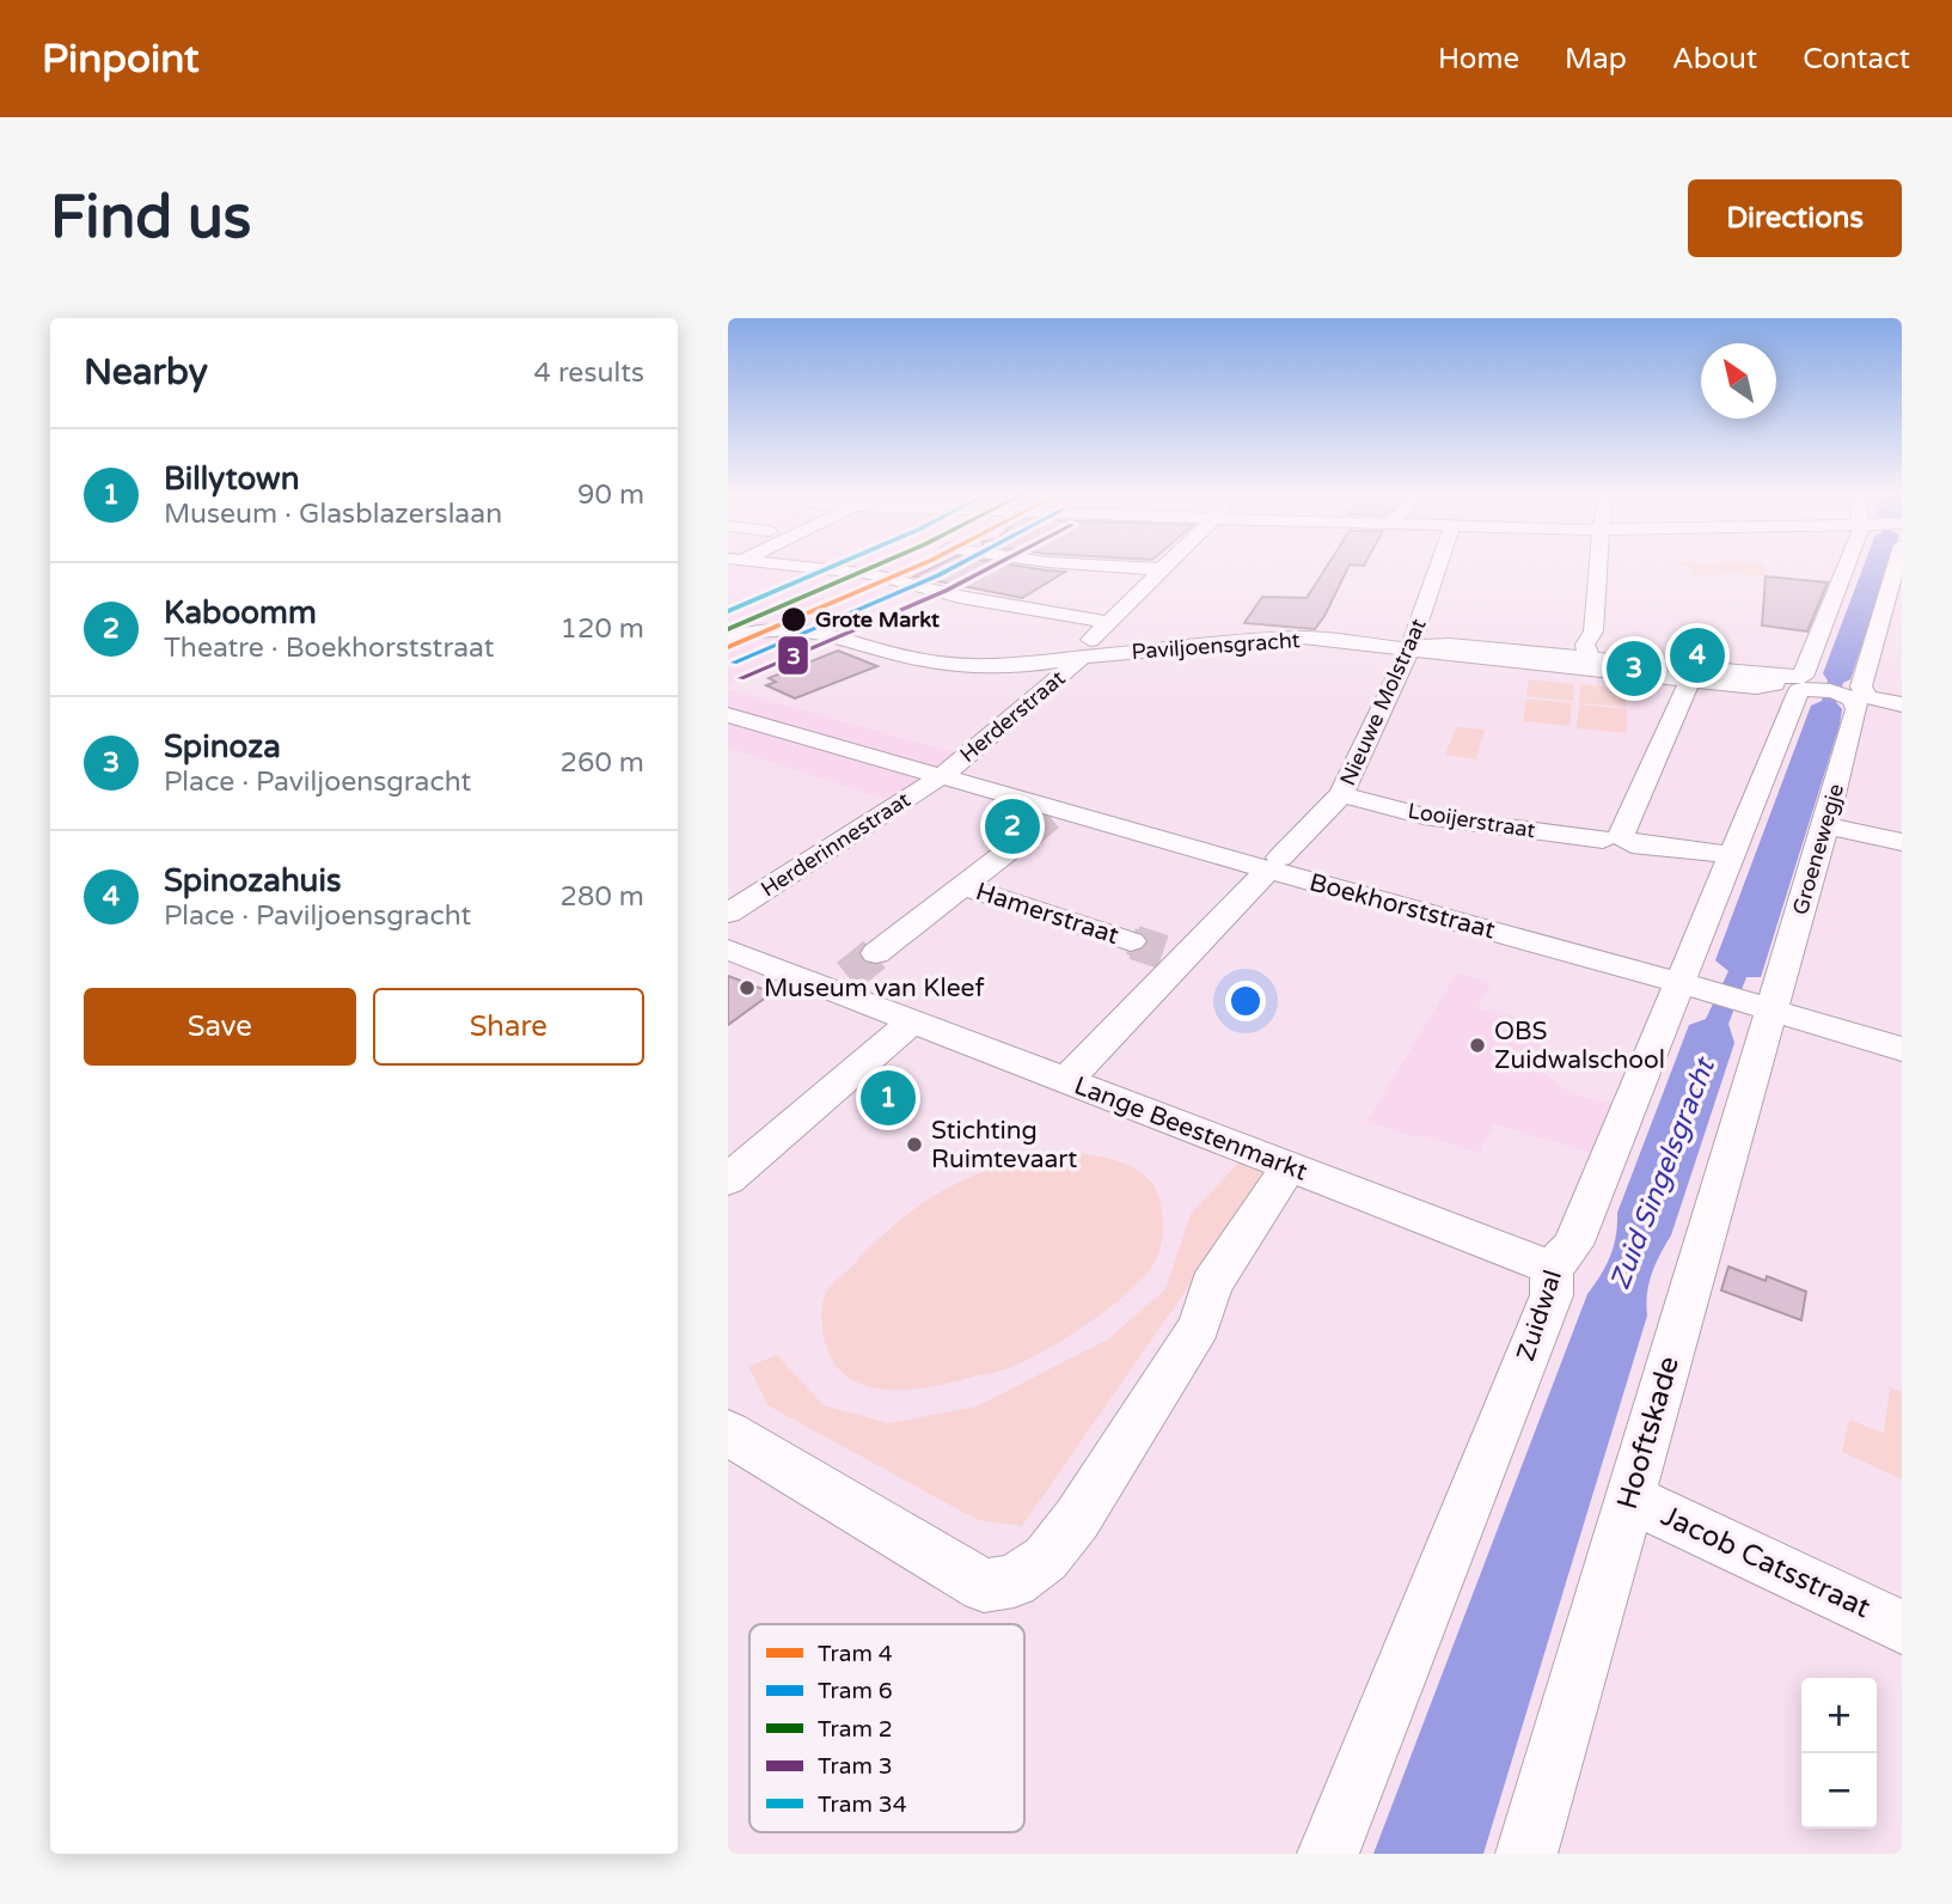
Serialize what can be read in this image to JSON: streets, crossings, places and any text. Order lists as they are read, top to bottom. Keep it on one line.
{"streets":{"street":["Paviljoensgracht","Nieuwe Molstraat","Herderstraat","Looijerstraat","Herderinnestraat","Groenewegje","Boekhorststraat","Hamerstraat","Lange Beestenmarkt","Zuidwal","Hooftskade","Jacob Catsstraat"]},"crossings":[["Paviljoensgracht","Nieuwe Molstraat"],["Paviljoensgracht","Herderstraat"],["Paviljoensgracht","Groenewegje"],["Paviljoensgracht","Zuidwal"],["Nieuwe Molstraat","Looijerstraat"],["Nieuwe Molstraat","Boekhorststraat"],["Herderstraat","Herderinnestraat"],["Herderstraat","Boekhorststraat"],["Looijerstraat","Zuidwal"],["Herderinnestraat","Boekhorststraat"],["Groenewegje","Boekhorststraat"],["Groenewegje","Zuidwal"],["Groenewegje","Hooftskade"],["Boekhorststraat","Zuidwal"],["Boekhorststraat","Hooftskade"],["Lange Beestenmarkt","Zuidwal"],["Hooftskade","Jacob Catsstraat"]],"water":["Zuid Singelsgracht"],"places":["Grote Markt","Museum van Kleef","OBS Zuidwalschool","Stichting Ruimtevaart"],"lines":["tram line 4","tram line 6","tram line 2","tram line 3","tram line 34"],"legend":["Tram 4","Tram 6","Tram 2","Tram 3","Tram 34"],"north":"top left","page":{"header":"Pinpoint","nav":["Home","Map","About","Contact"],"buttons":["Directions",["Save","Share"]],"title":"Find us","heading":["Nearby","4 results"],"list":[{"mark":"1","name":"Billytown","note":"Museum · Glasblazerslaan","value":"90 m"},{"mark":"2","name":"Kaboomm","note":"Theatre · Boekhorststraat","value":"120 m"},{"mark":"3","name":"Spinoza","note":"Place · Paviljoensgracht","value":"260 m"},{"mark":"4","name":"Spinozahuis","note":"Place · Paviljoensgracht","value":"280 m"}],"pins":["4","3","2","1"],"map_buttons":["+","−"]}}
